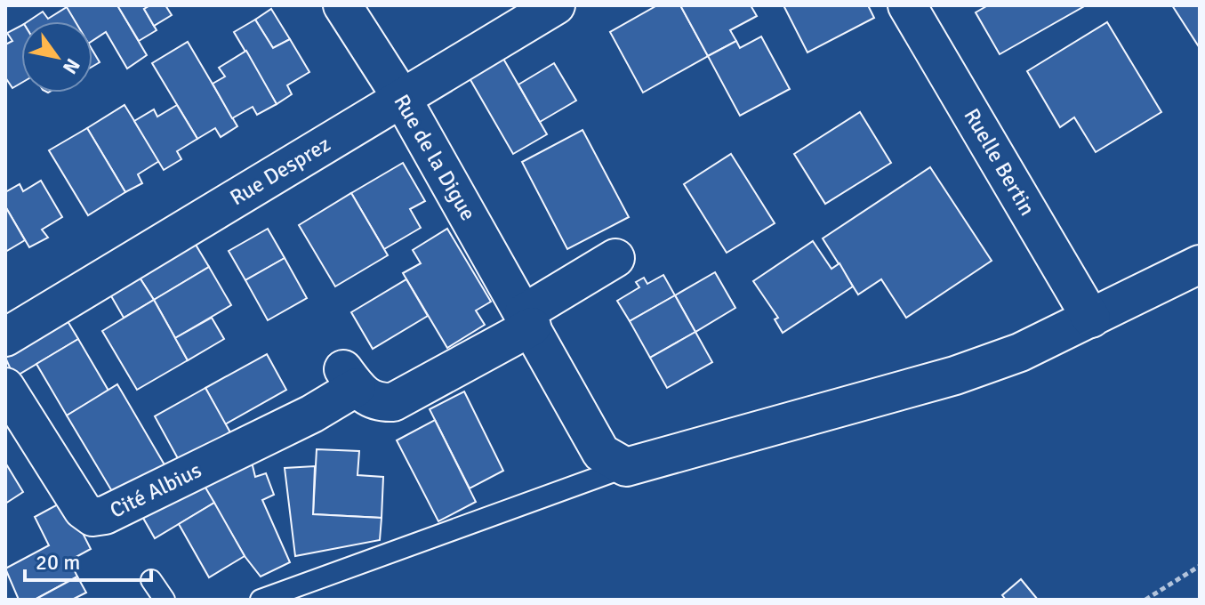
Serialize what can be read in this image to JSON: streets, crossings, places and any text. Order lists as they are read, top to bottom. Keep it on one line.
{"streets":{"street":["Rue de la Digue","Ruelle Bertin","Rue Desprez","Cité Albius"]},"crossings":[["Rue de la Digue","Rue Desprez"],["Rue de la Digue","Cité Albius"]],"scale_bar":"20 m","north":"bottom right"}
